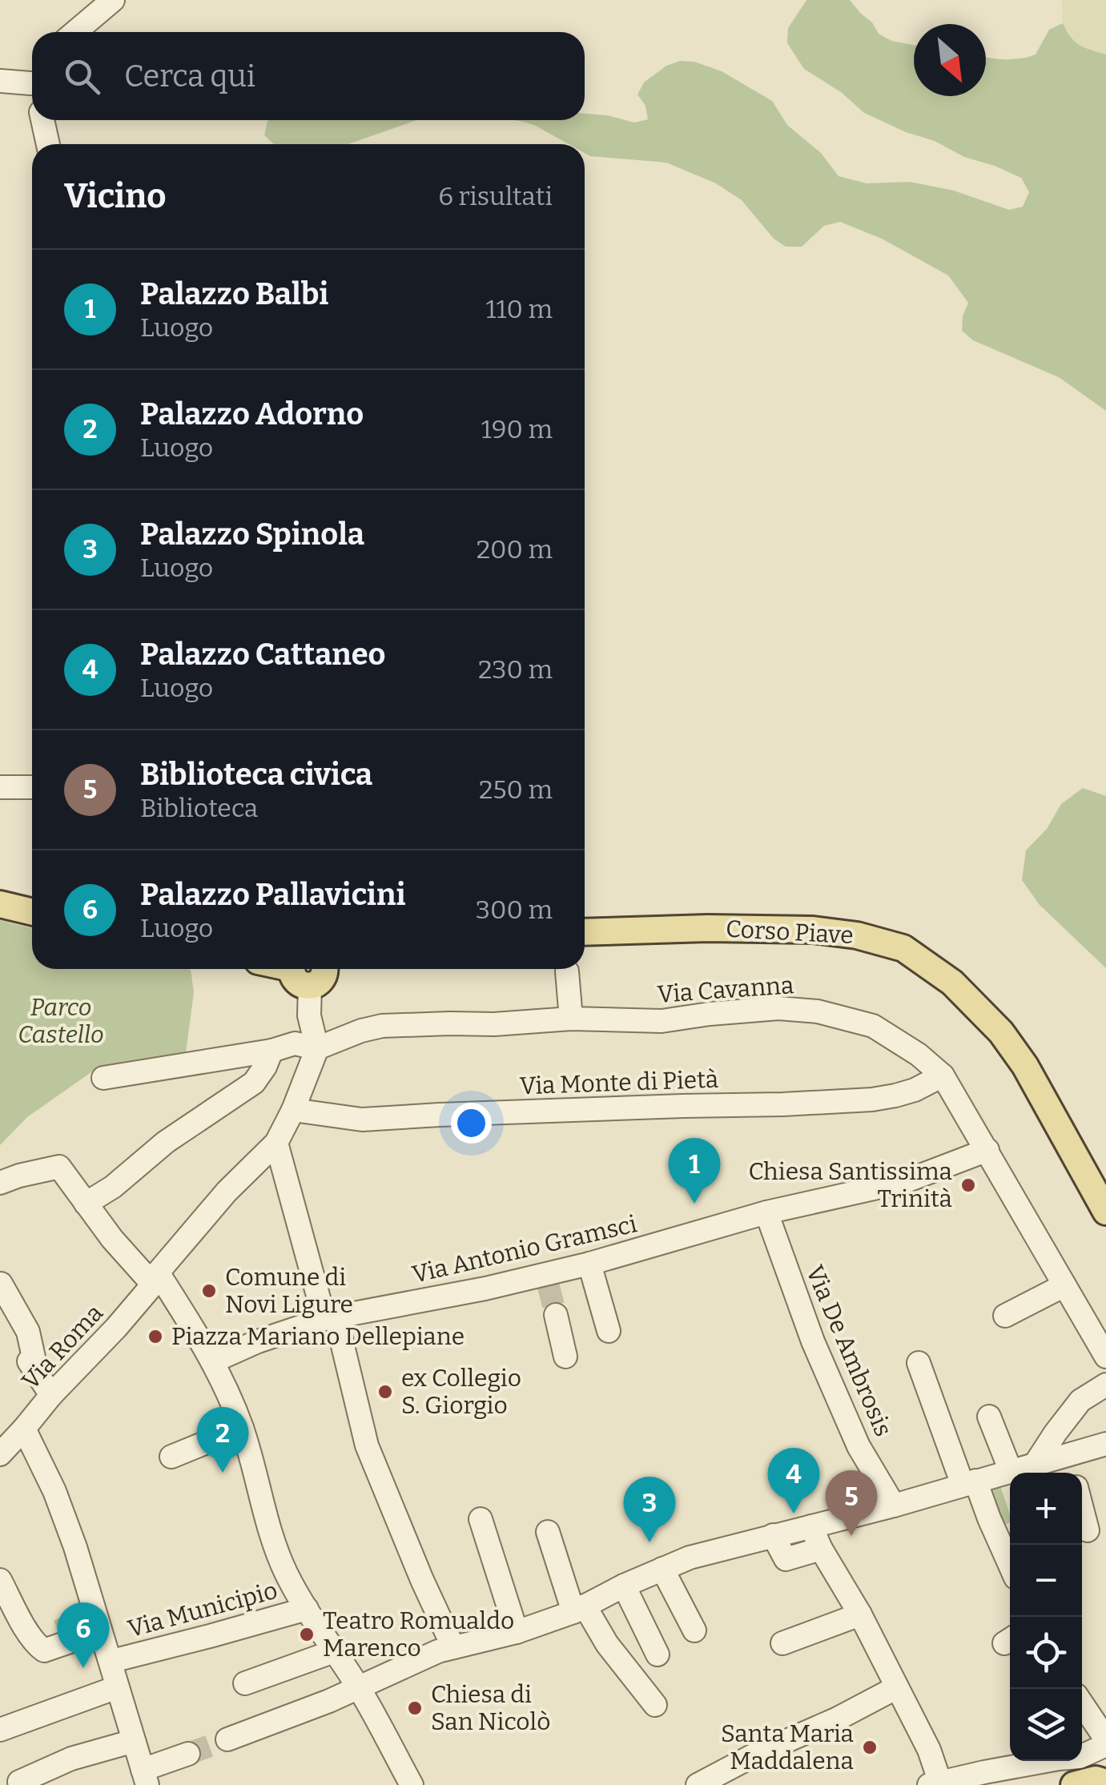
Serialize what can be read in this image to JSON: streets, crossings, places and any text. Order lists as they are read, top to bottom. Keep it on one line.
{"streets":{"main road":["Corso Piave"],"street":["Via Cavanna","Via Monte di Pietà","Via Antonio Gramsci","Via Roma","Via De Ambrosis","Via Municipio"]},"crossings":[["Via Cavanna","Via Monte di Pietà"],["Via Cavanna","Via Antonio Gramsci"],["Via Cavanna","Via Roma"],["Via Monte di Pietà","Via Roma"],["Via Antonio Gramsci","Via De Ambrosis"]],"parks":["Parco Castello"],"places":["Chiesa Santissima Trinità","Comune di Novi Ligure","Piazza Mariano Dellepiane","ex Collegio S. Giorgio","Teatro Romualdo Marenco","Chiesa di San Nicolò","Santa Maria Maddalena"],"north":"bottom right","page":{"search":"Cerca qui","heading":["Vicino","6 risultati"],"list":[{"mark":"1","name":"Palazzo Balbi","note":"Luogo","value":"110 m"},{"mark":"2","name":"Palazzo Adorno","note":"Luogo","value":"190 m"},{"mark":"3","name":"Palazzo Spinola","note":"Luogo","value":"200 m"},{"mark":"4","name":"Palazzo Cattaneo","note":"Luogo","value":"230 m"},{"mark":"5","name":"Biblioteca civica","note":"Biblioteca","value":"250 m"},{"mark":"6","name":"Palazzo Pallavicini","note":"Luogo","value":"300 m"}],"pins":["1","2","4","5","3","6"],"map_buttons":["+","−"]}}
